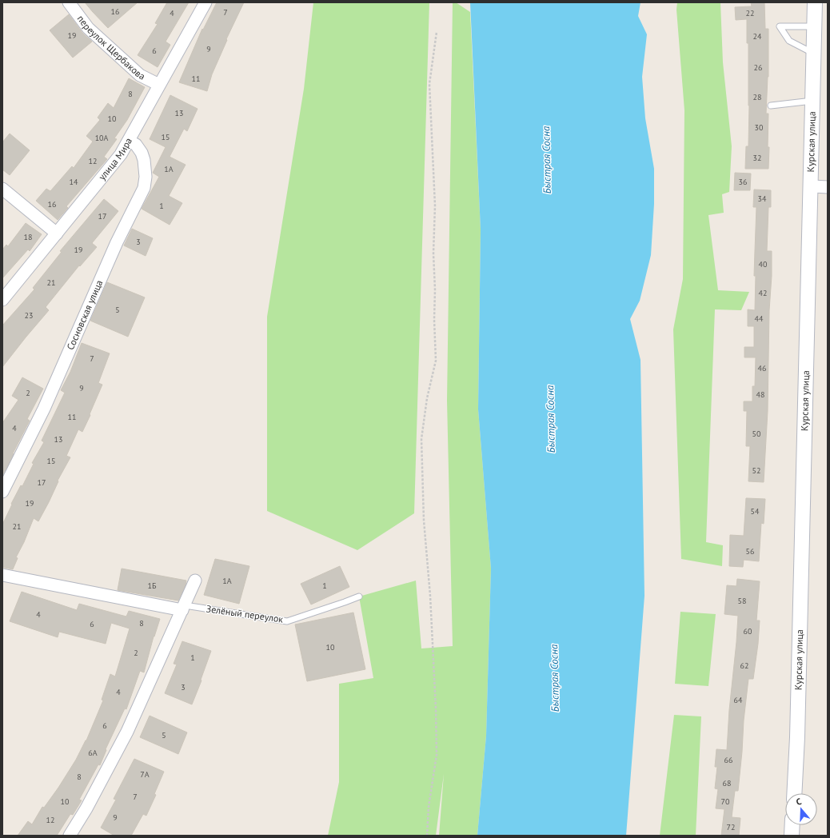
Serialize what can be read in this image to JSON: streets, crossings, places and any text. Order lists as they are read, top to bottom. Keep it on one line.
{"streets":{"street":["переулок Щербакова","Курская улица","улица Мира","Сосновская улица"],"lane":["Зелёный переулок"]},"crossings":[["переулок Щербакова","улица Мира"],["улица Мира","Сосновская улица"]],"water":["Быстрая Сосна"],"house_numbers":["16","7","4","22","19","24","9","6","26","11","8","28","13","10","30","15","10А","32","12","1А","14","36","34","16","1","17","18","3","19","40","21","42","5","23","44","7","46","9","2","48","11","4","50","13","15","52","17","19","54","21","56","1А","1Б","1","58","4","8","6","60","10","2","1","62","3","4","64","6","5","6А","66","7А","8","68","7","10","70","9","12","72"],"north":"top"}
